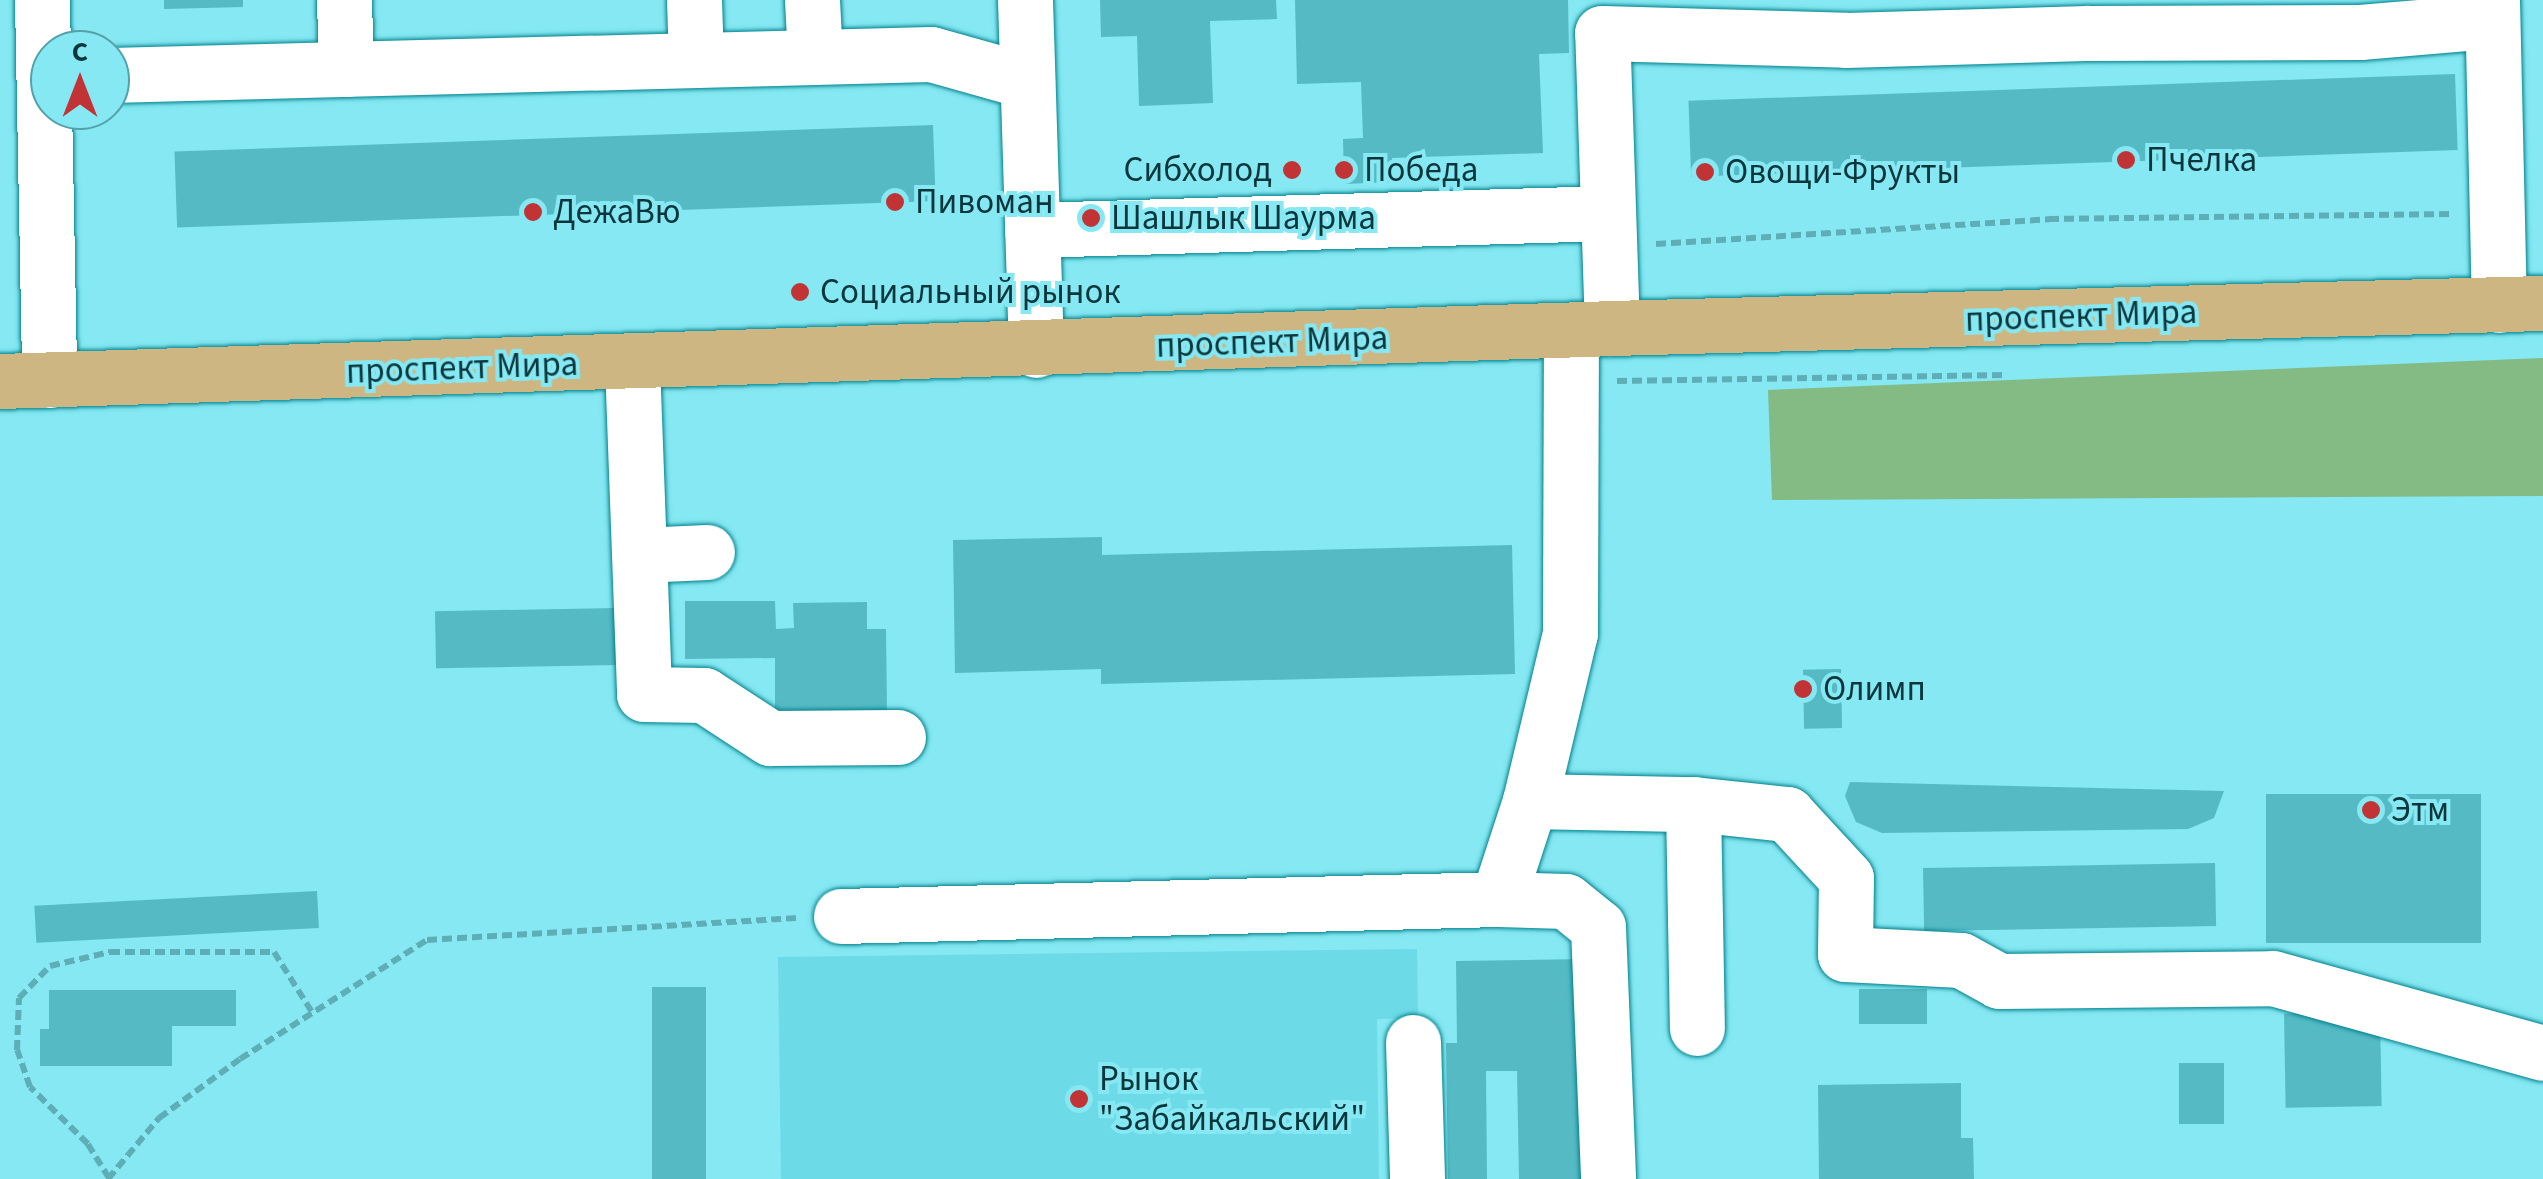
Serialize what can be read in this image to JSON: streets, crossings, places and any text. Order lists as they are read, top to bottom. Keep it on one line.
{"streets":{"main road":["проспект Мира"]},"places":["Пчелка","Сибхолод","Победа","Овощи-Фрукты","Пивоман","ДежаВю","Шашлык Шаурма","Социальный рынок","Олимп","Этм","Рынок \"Забайкальский\""],"north":"top"}
